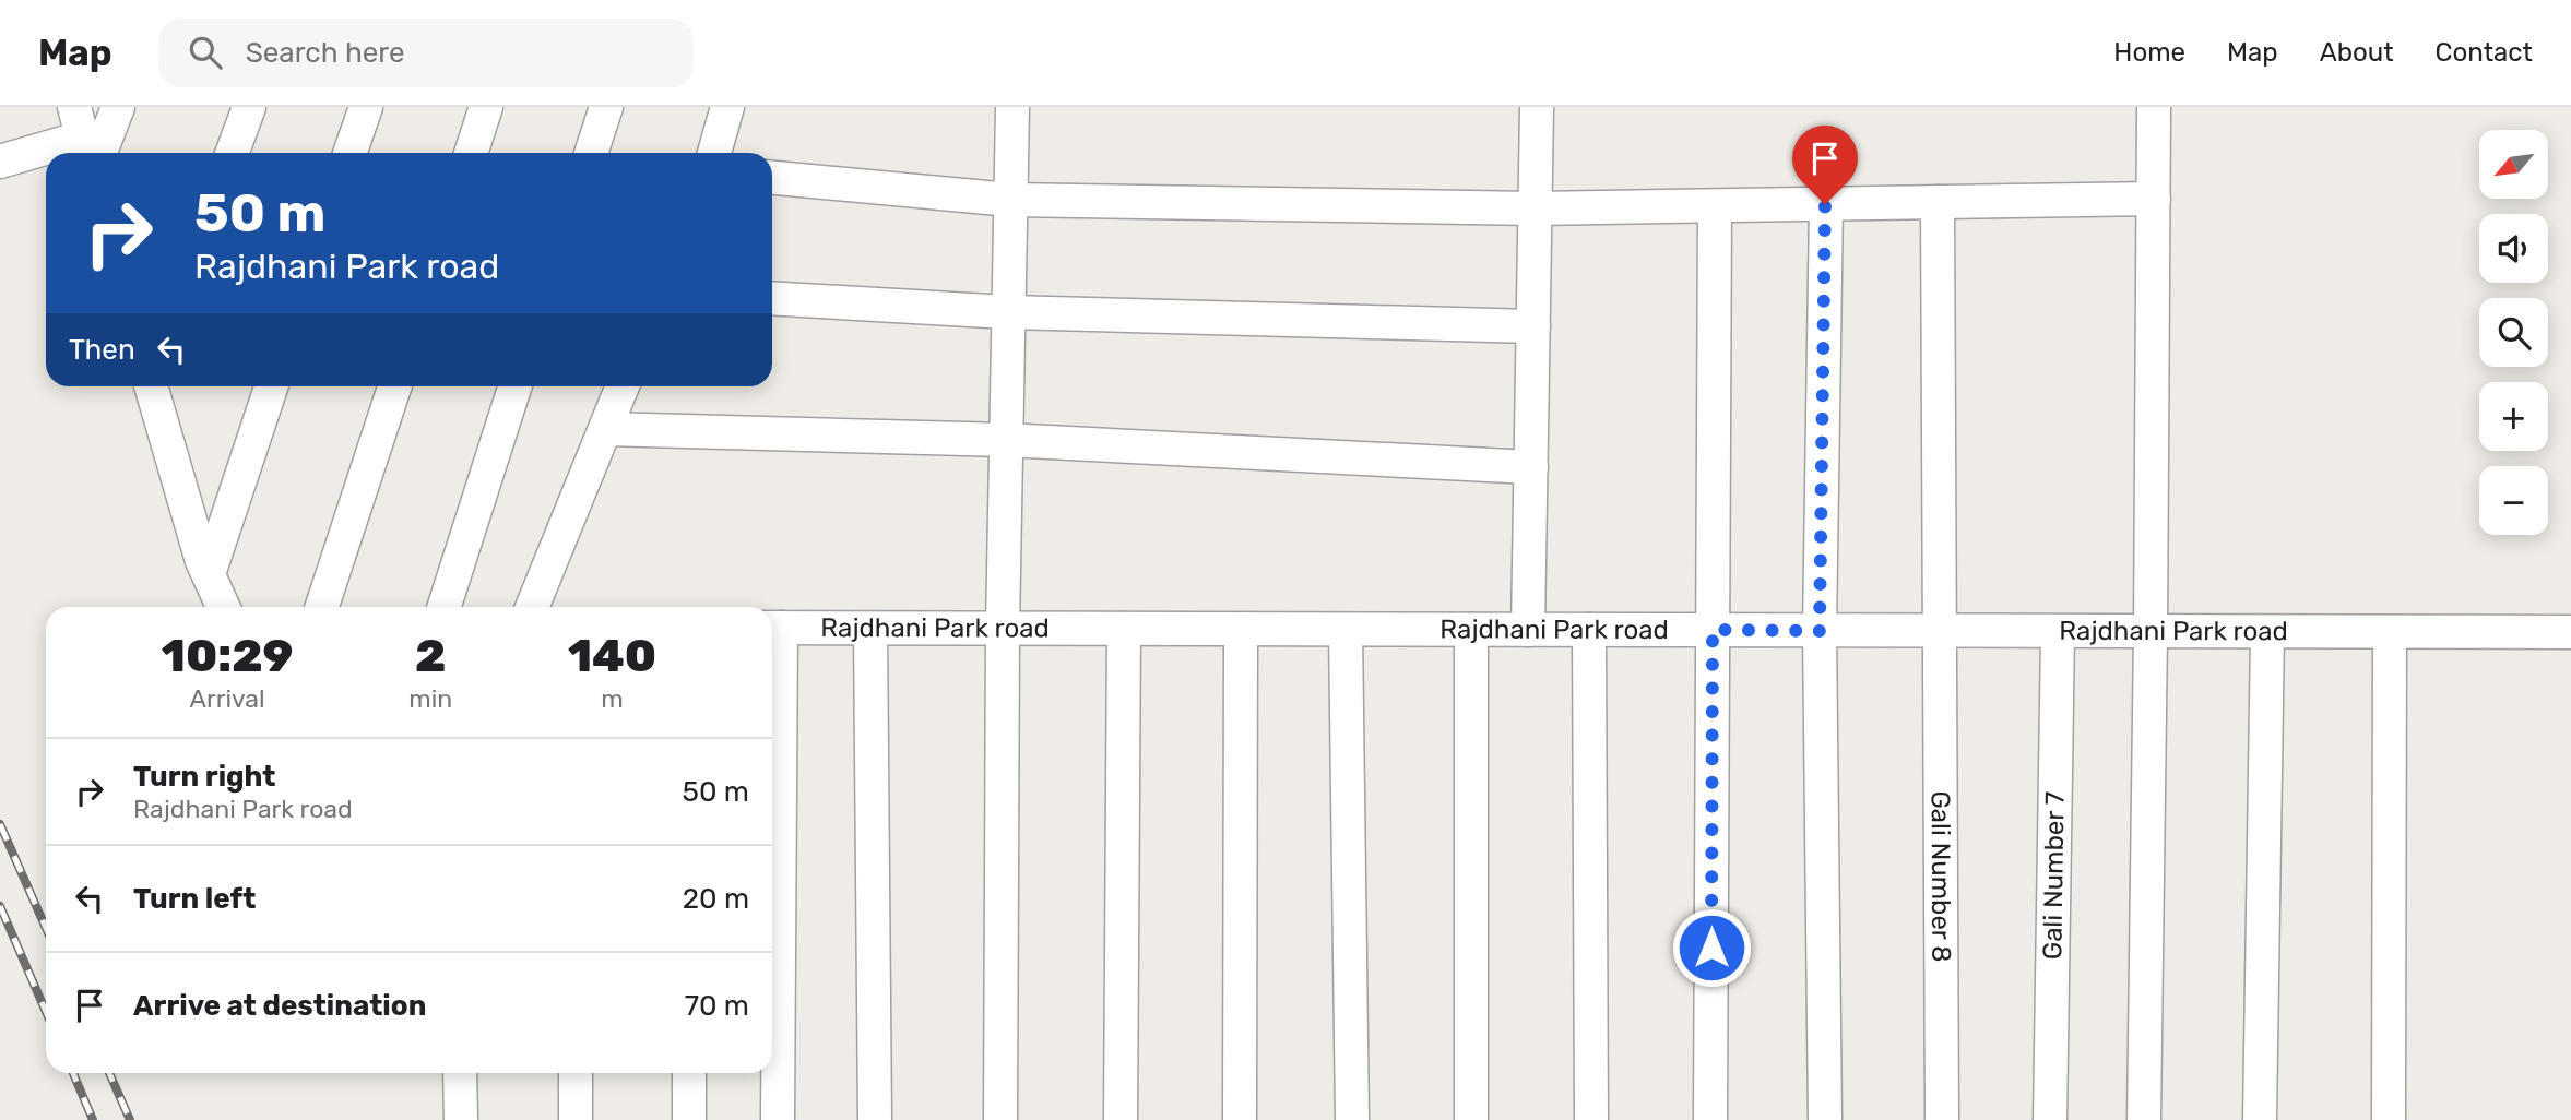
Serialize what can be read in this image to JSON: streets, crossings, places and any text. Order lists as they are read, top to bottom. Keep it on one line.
{"streets":{"street":["Rajdhani Park road","Gali Number 8","Gali Number 7"]},"crossings":[["Rajdhani Park road","Gali Number 8"],["Rajdhani Park road","Gali Number 7"]],"north":"bottom left","page":{"header":"Map","search":"Search here","nav":["Home","Map","About","Contact"],"map_buttons":["+","−"],"turn":["50 m","Rajdhani Park road"],"then":"Then","eta":["10:29","Arrival","2","min","140","m"],"list":[{"name":"Turn right","note":"Rajdhani Park road","value":"50 m"},{"name":"Turn left","value":"20 m"},{"name":"Arrive at destination","value":"70 m"}]}}
